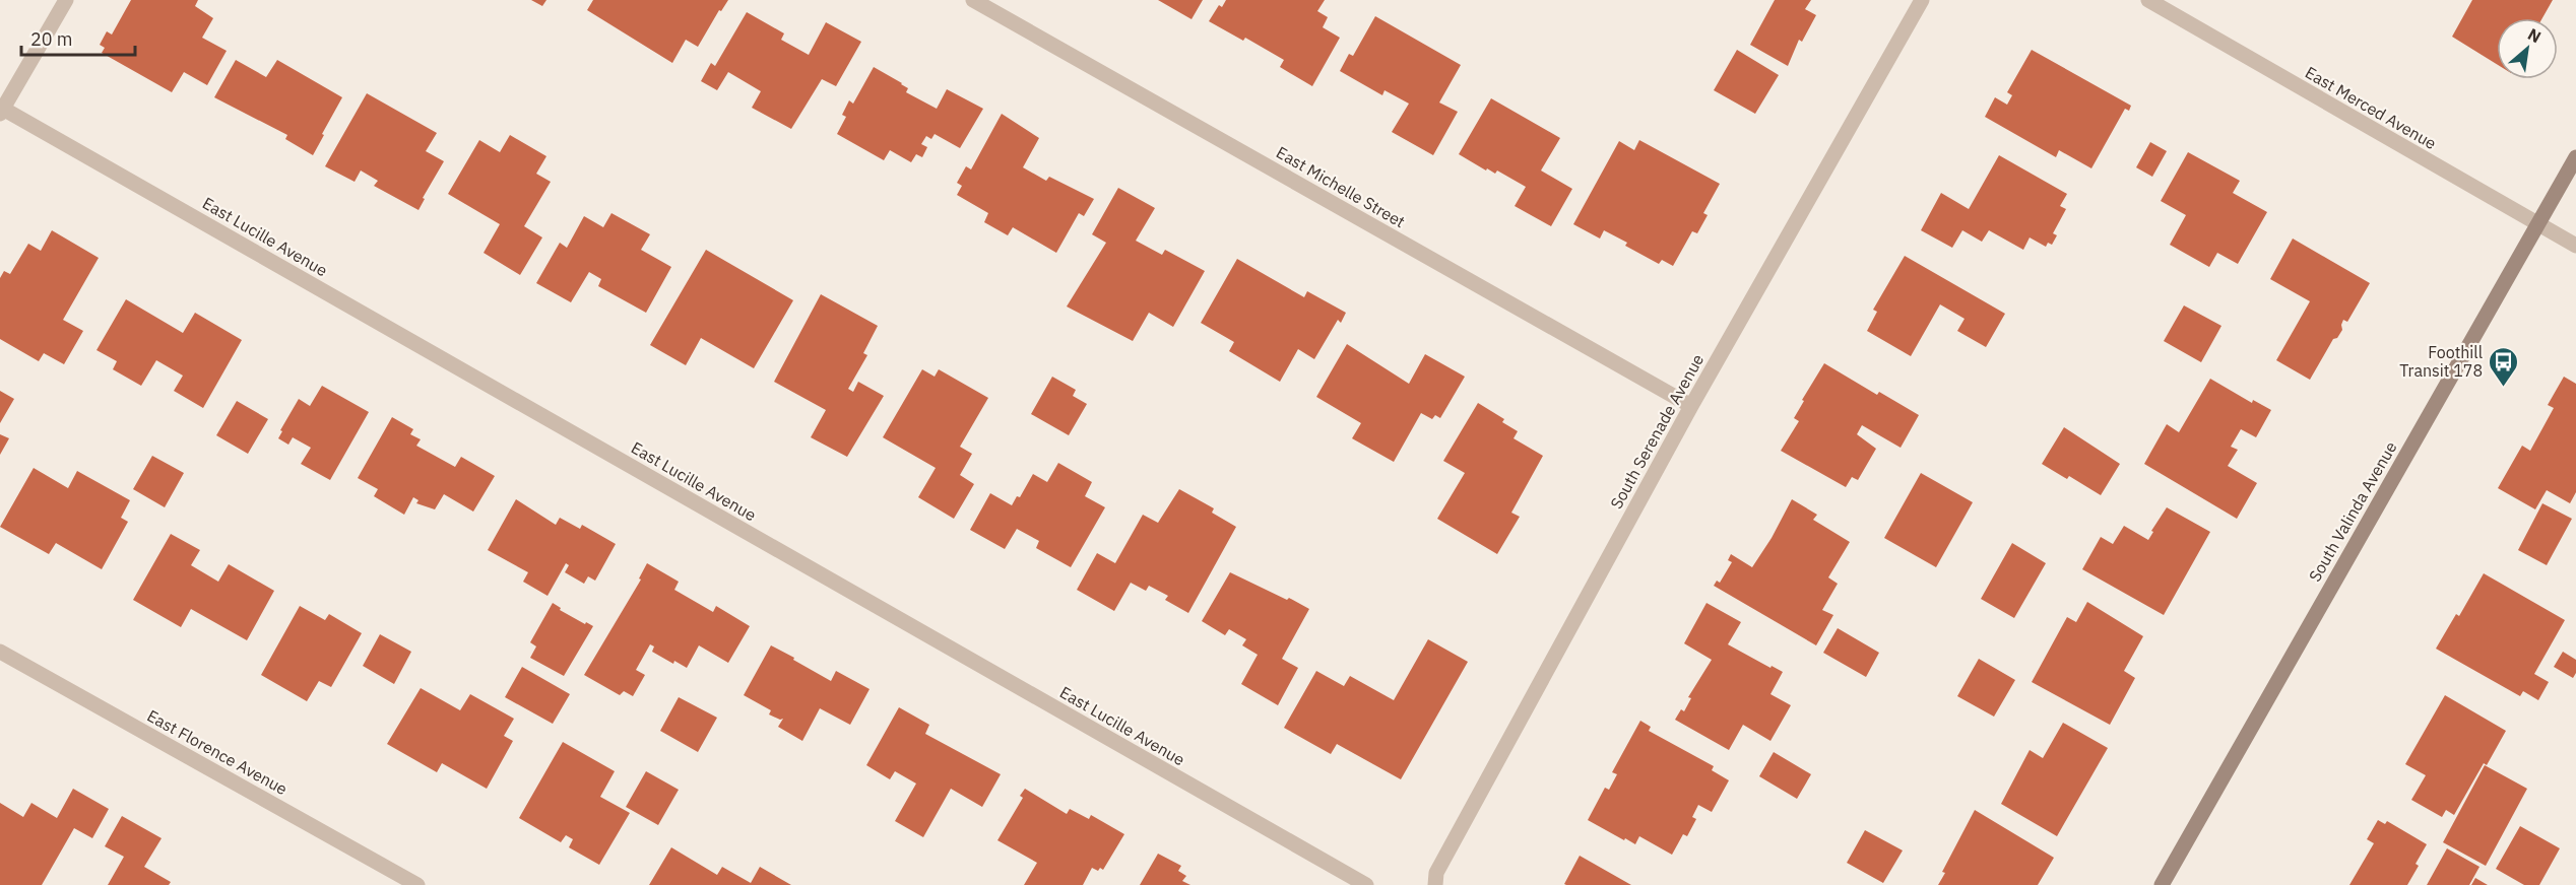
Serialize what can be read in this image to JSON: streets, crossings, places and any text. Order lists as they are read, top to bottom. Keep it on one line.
{"streets":{"main road":["South Valinda Avenue"],"street":["East Merced Avenue","East Michelle Street","East Lucille Avenue","South Serenade Avenue","East Florence Avenue"]},"crossings":[["East Merced Avenue","South Valinda Avenue"],["East Michelle Street","South Serenade Avenue"]],"places":{"bus stop":["Foothill Transit 178"]},"scale_bar":"20 m","north":"top right"}
